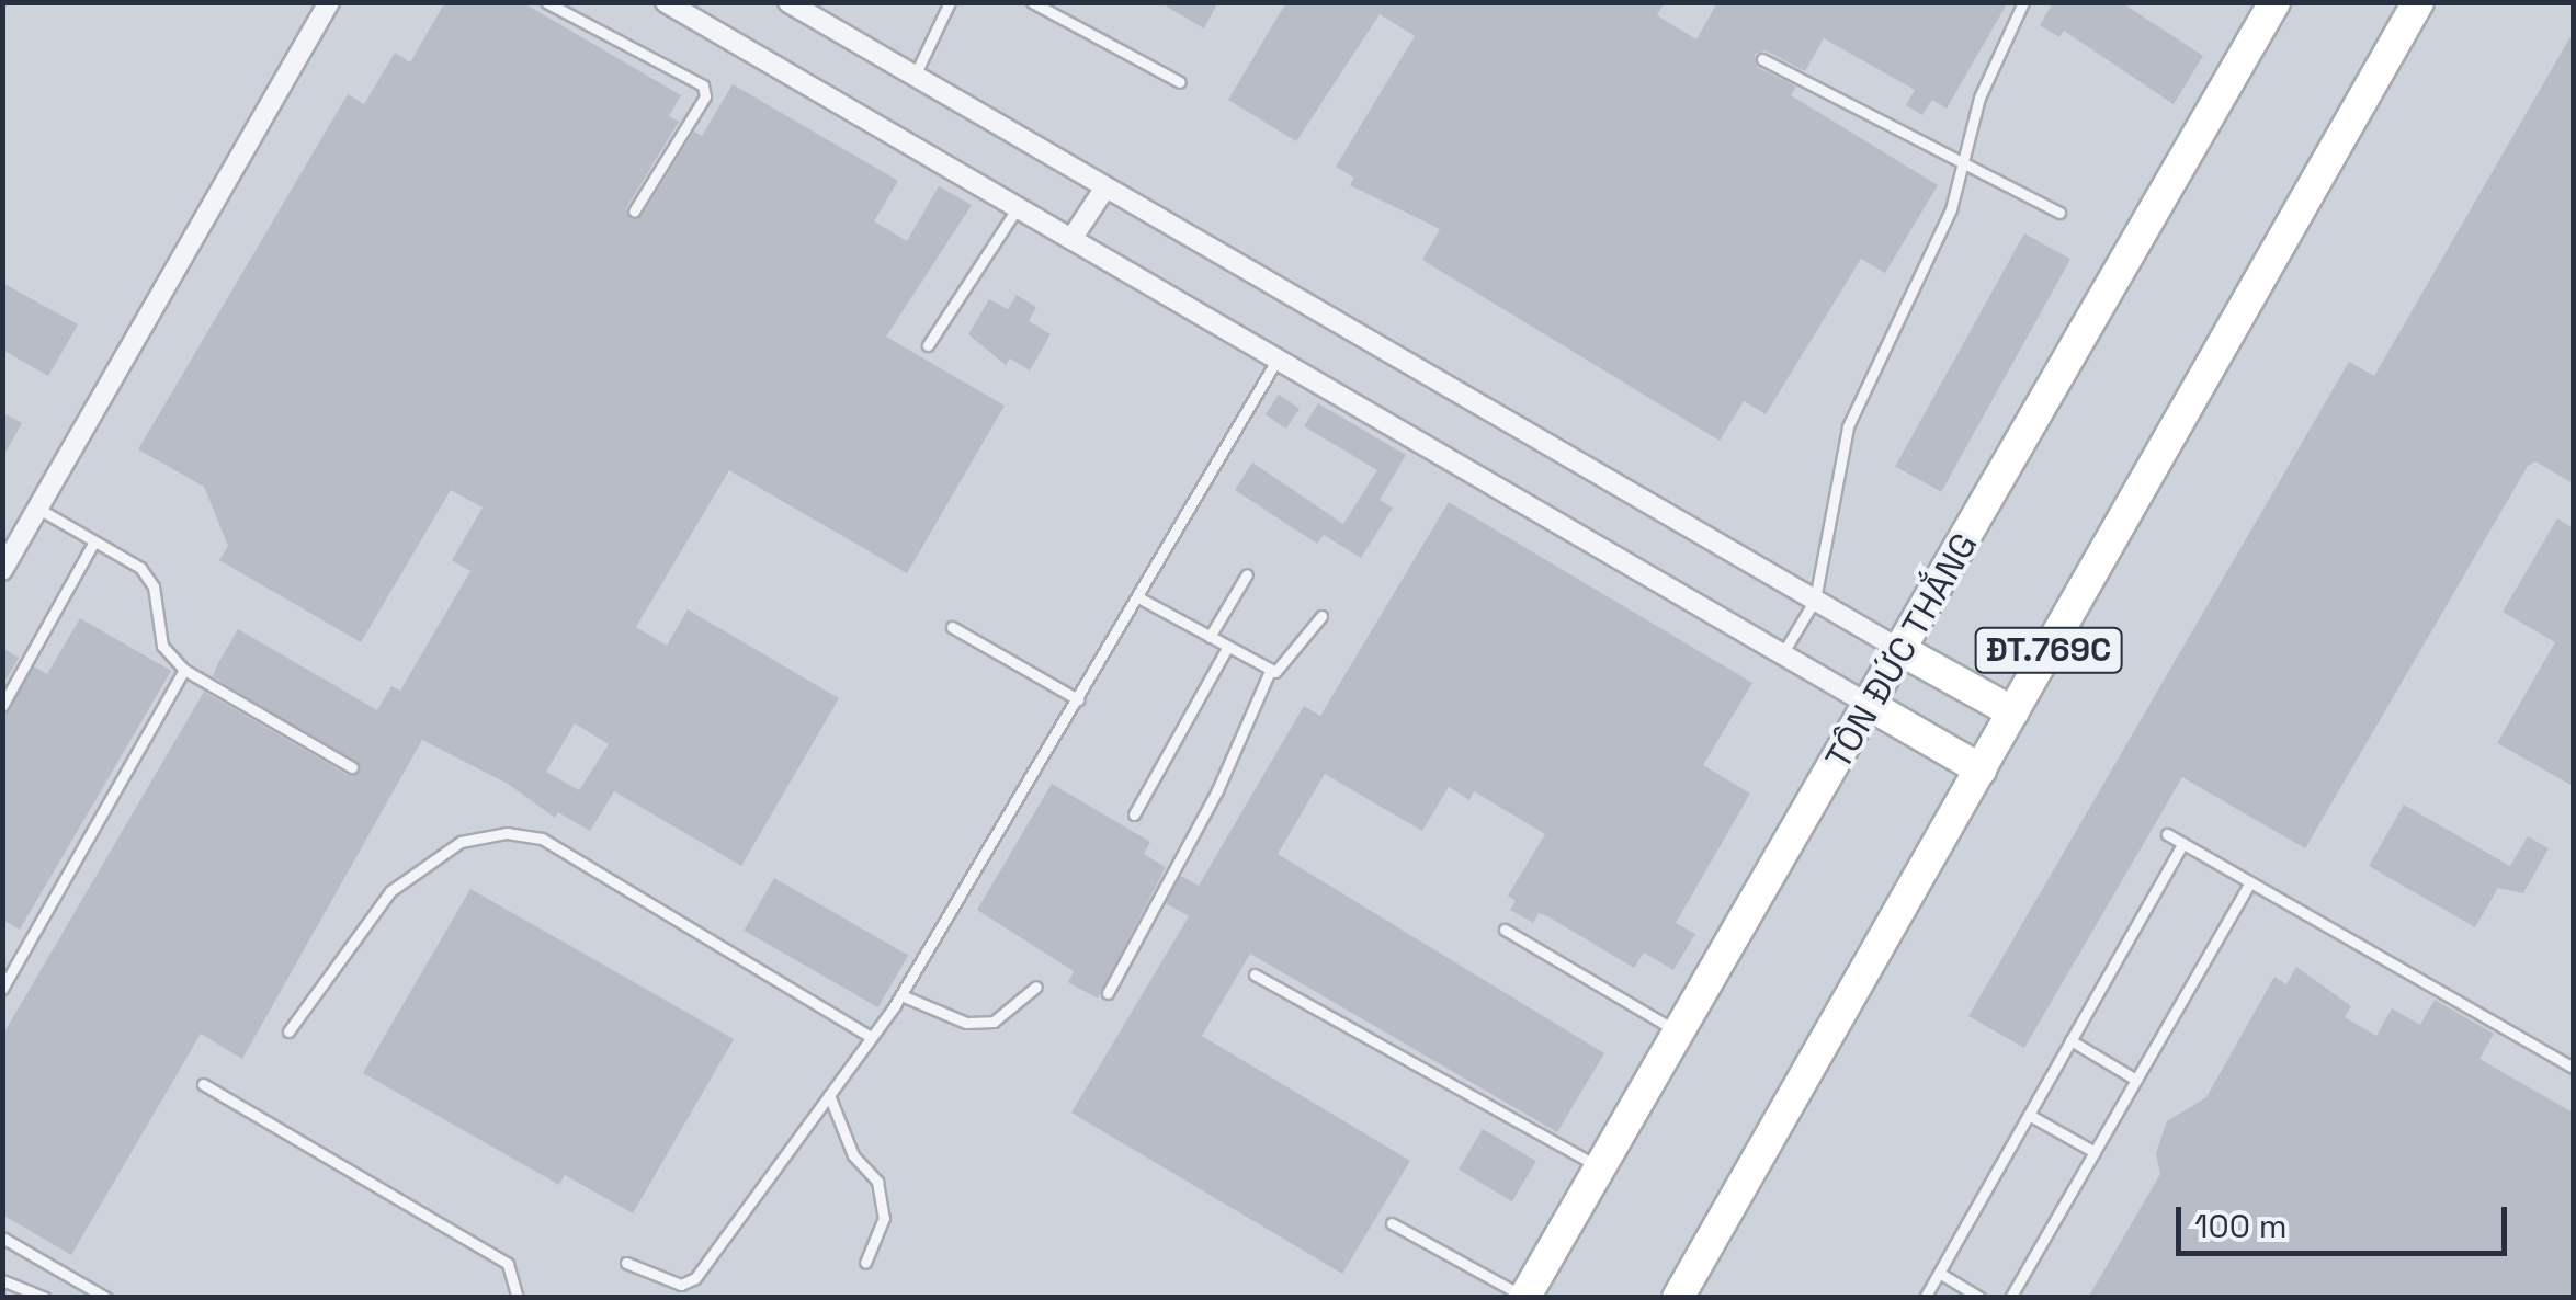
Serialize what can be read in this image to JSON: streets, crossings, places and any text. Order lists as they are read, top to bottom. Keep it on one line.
{"streets":{"main road":["ĐT.769C","TÔN ĐỨC THẮNG"]},"scale_bar":"100 m"}
